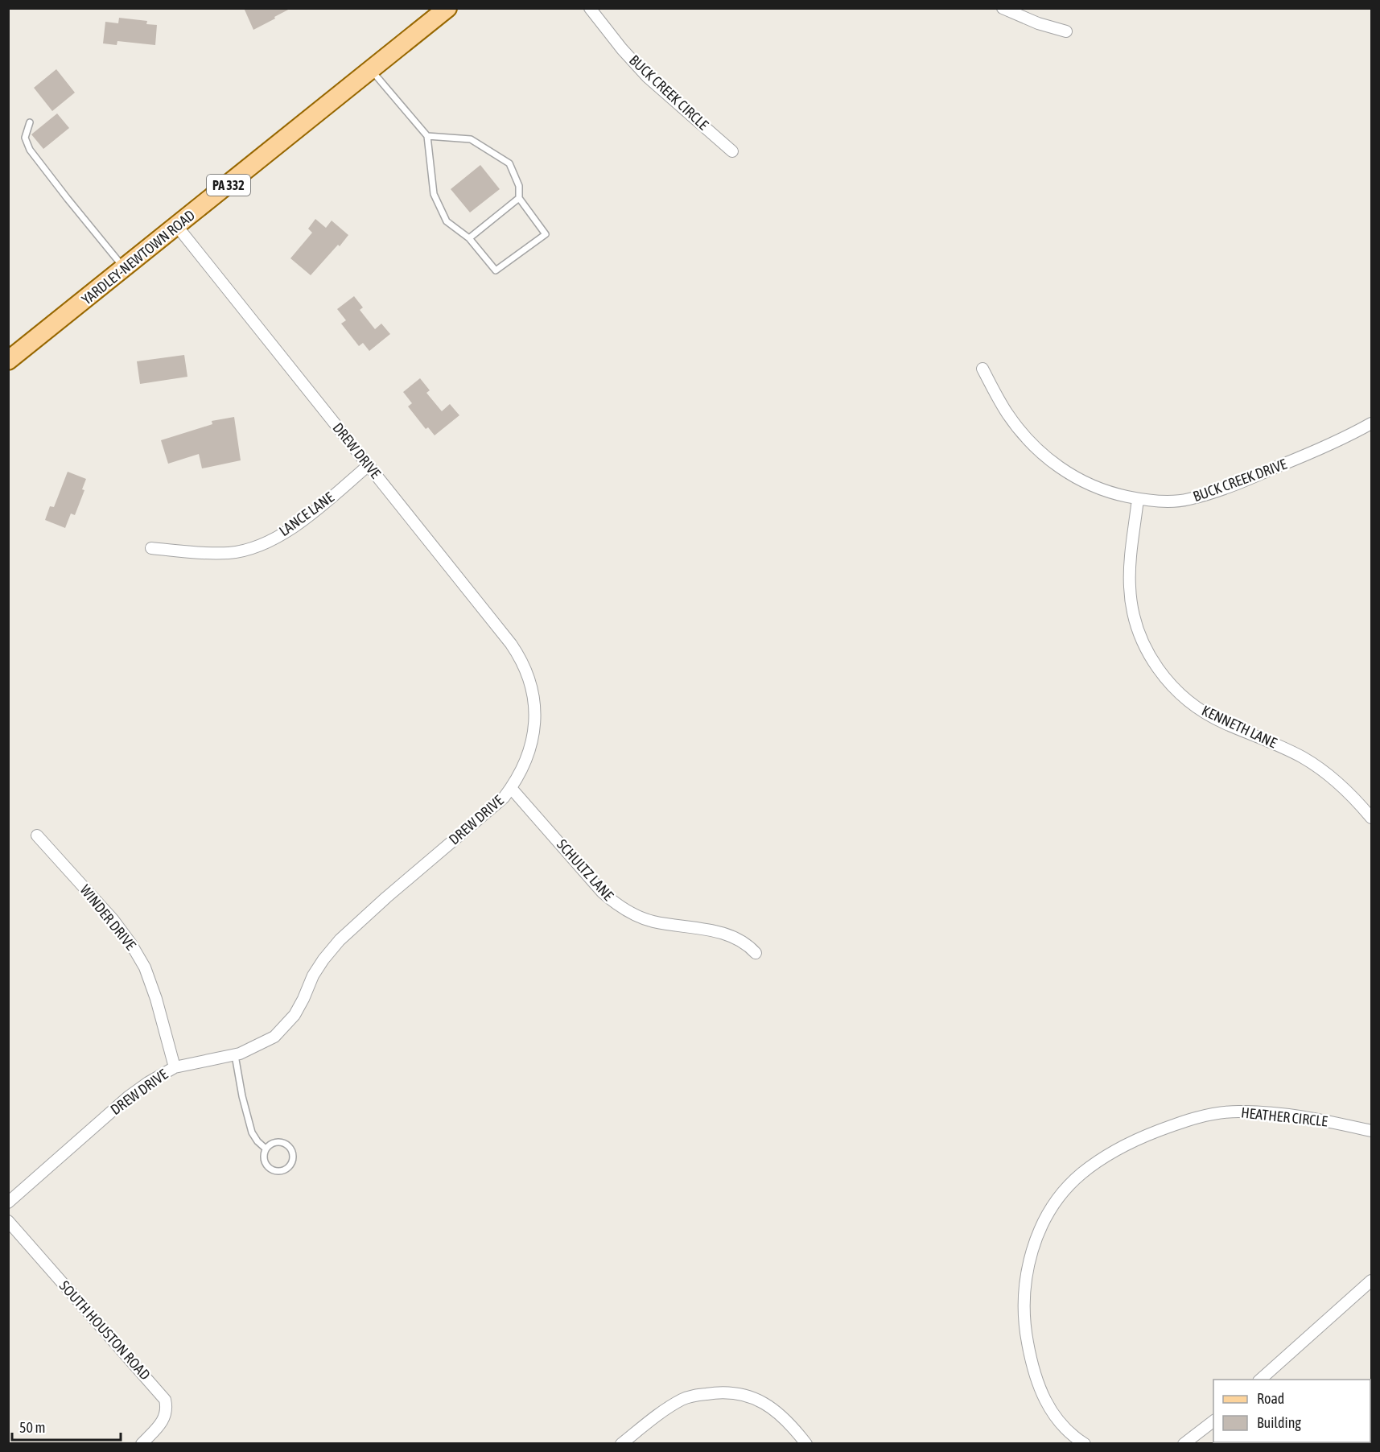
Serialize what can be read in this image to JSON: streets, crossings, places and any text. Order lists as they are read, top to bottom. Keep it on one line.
{"streets":{"main road":["PA 332","YARDLEY-NEWTOWN ROAD"],"street":["BUCK CREEK CIRCLE","DREW DRIVE","BUCK CREEK DRIVE","LANCE LANE","KENNETH LANE","SCHULTZ LANE","WINDER DRIVE","HEATHER CIRCLE","SOUTH HOUSTON ROAD"]},"crossings":[["YARDLEY-NEWTOWN ROAD","DREW DRIVE"],["DREW DRIVE","LANCE LANE"],["DREW DRIVE","SCHULTZ LANE"],["DREW DRIVE","WINDER DRIVE"],["BUCK CREEK DRIVE","KENNETH LANE"]],"legend":["Road","Building"],"scale_bar":"50 m"}
